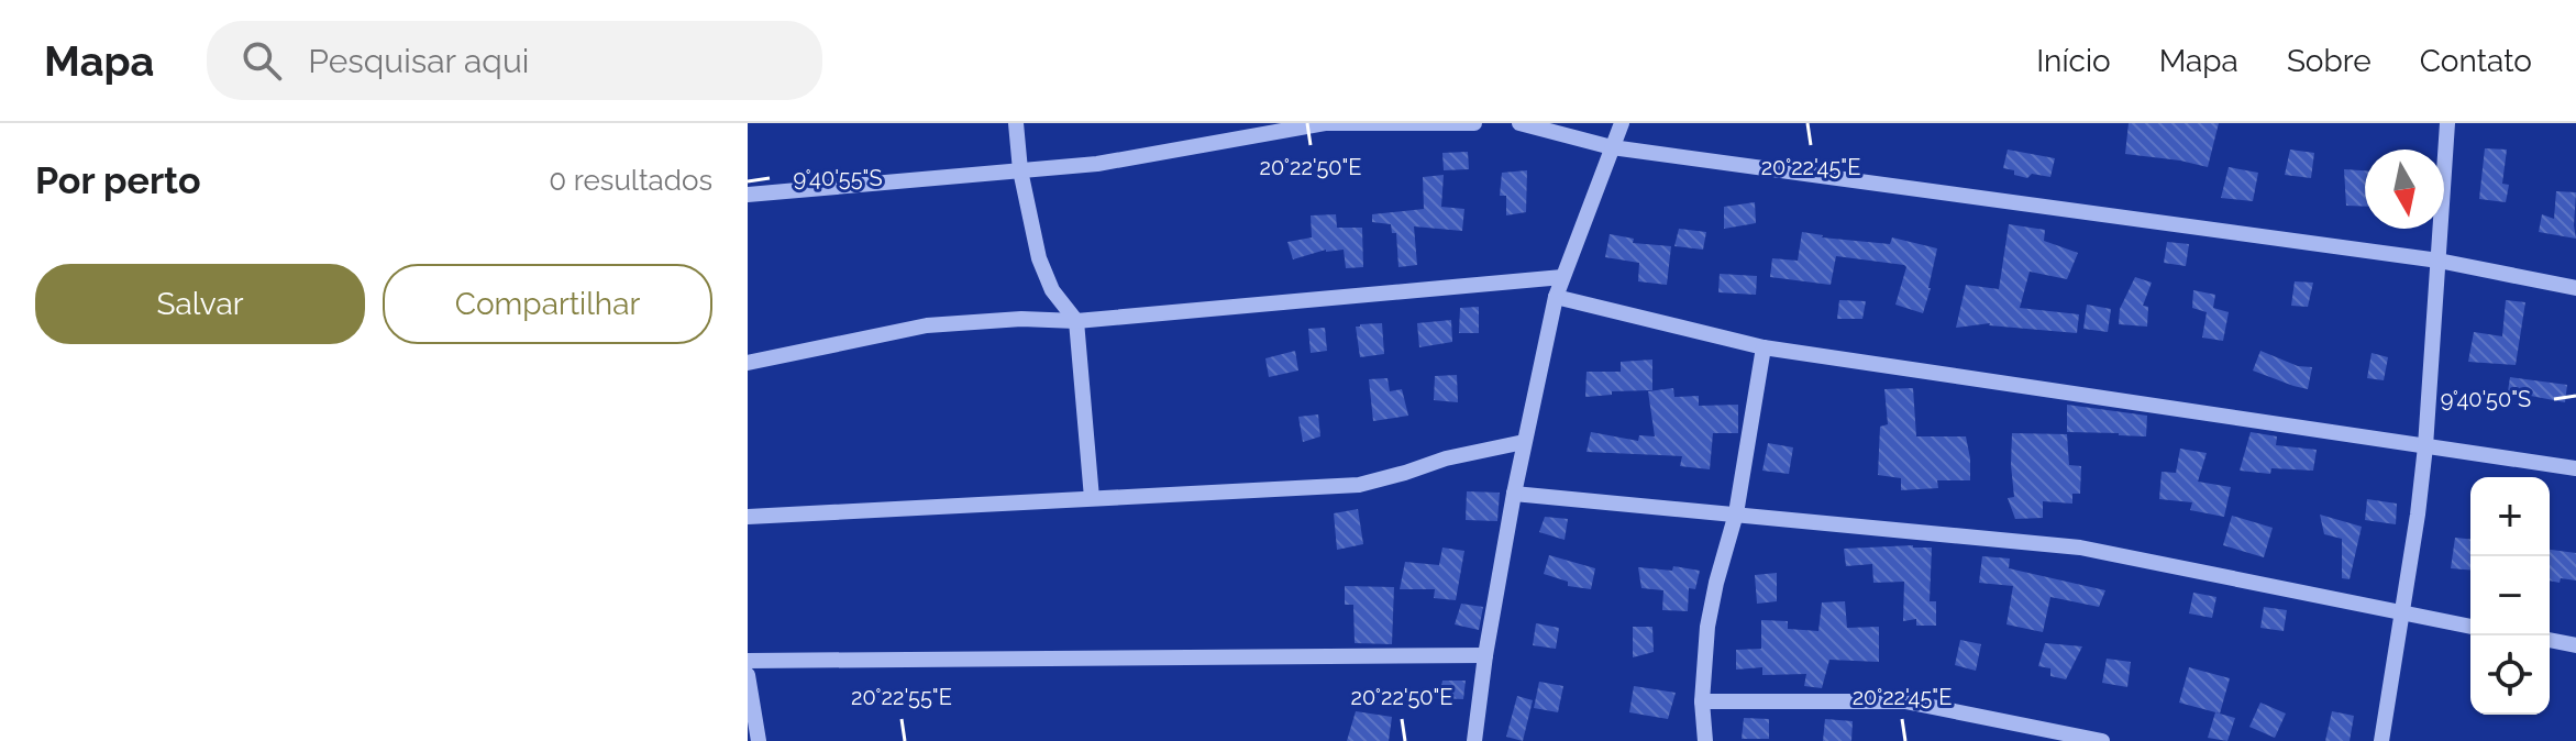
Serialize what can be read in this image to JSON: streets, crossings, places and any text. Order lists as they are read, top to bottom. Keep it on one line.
{"north":"bottom","page":{"header":"Mapa","search":"Pesquisar aqui","nav":["Início","Mapa","Sobre","Contato"],"heading":["Por perto","0 resultados"],"buttons":["Salvar","Compartilhar"],"map_buttons":["+","−"]},"coordinates":["20°22'50\"E","20°22'45\"E","9°40'55\"S","9°40'50\"S","20°22'55\"E"]}
